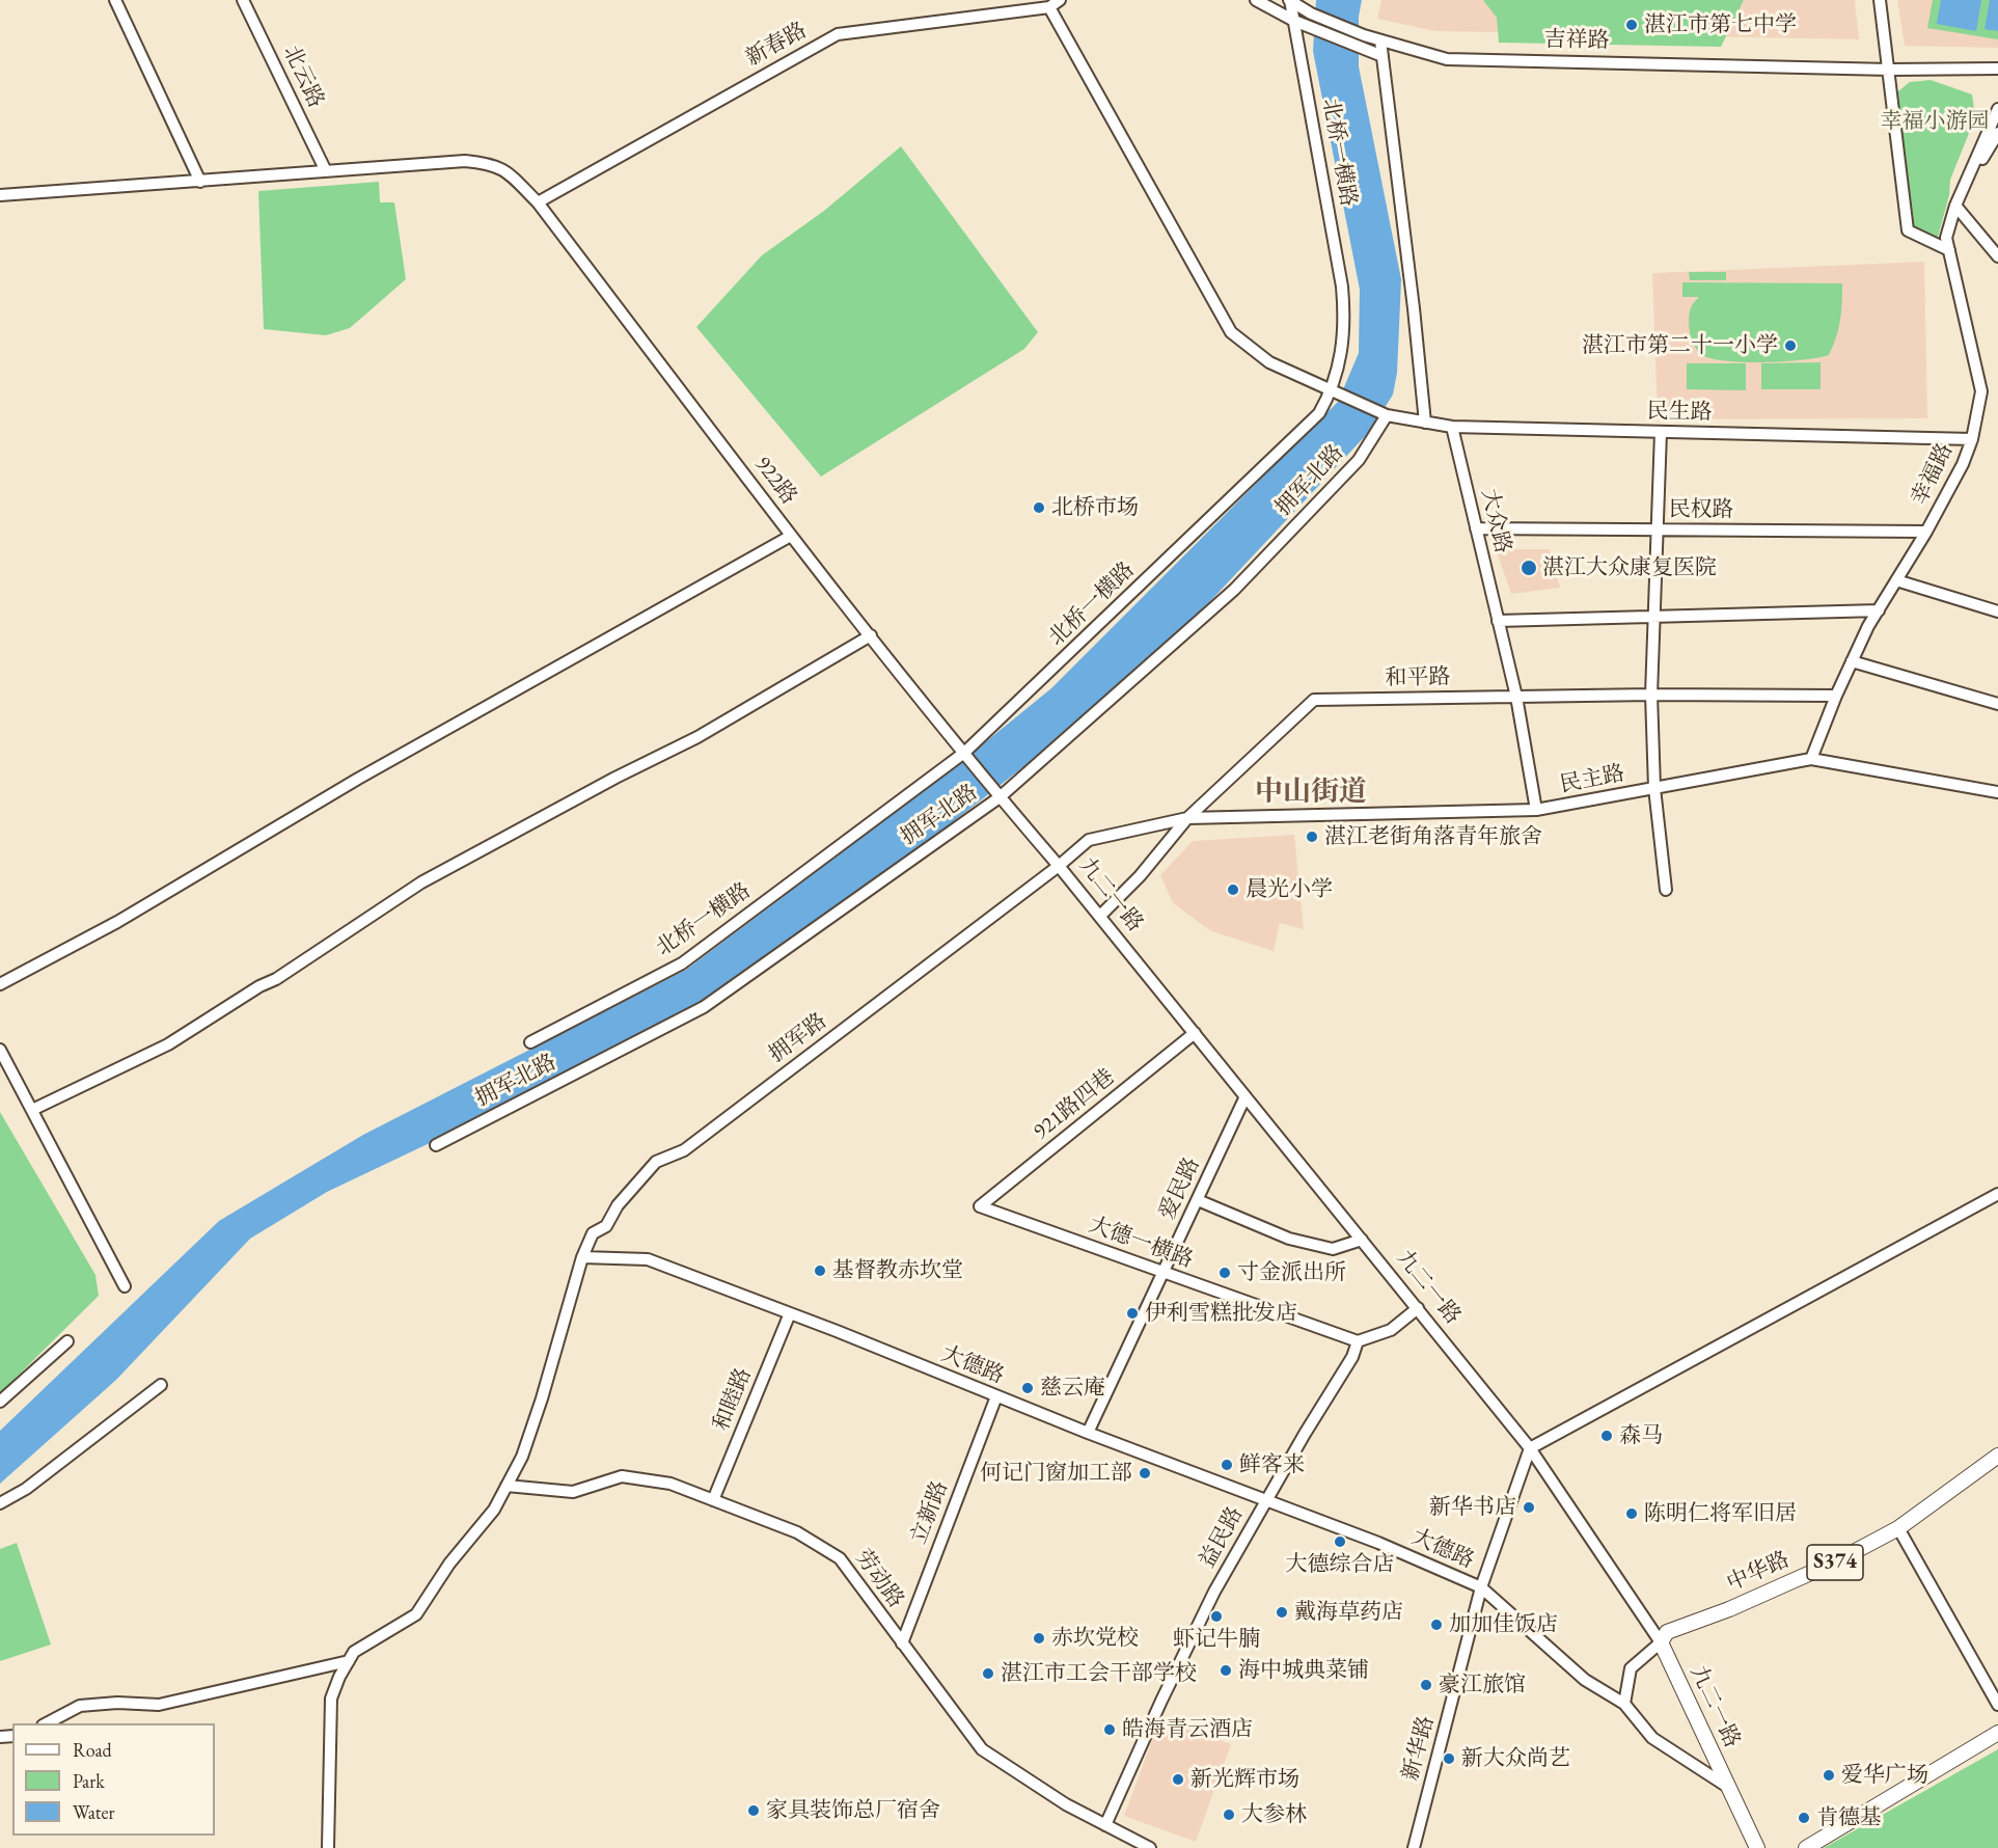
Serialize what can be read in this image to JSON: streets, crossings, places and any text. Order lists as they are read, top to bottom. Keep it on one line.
{"streets":{"main road":["九二一路","S374","中华路"],"street":["吉祥路","新春路","北云路","北桥一横路","民生路","幸福路","922路","拥军北路","民权路","大众路","和平路","民主路","拥军路","921路四巷","爱民路","大德一横路","大德路","和睦路","立新路","益民路","劳动路","新华路"]},"crossings":[["吉祥路","北桥一横路"],["新春路","民生路"],["新春路","922路"],["北云路","922路"],["北桥一横路","民生路"],["北桥一横路","922路"],["民生路","幸福路"],["民生路","拥军北路"],["民生路","大众路"],["幸福路","民权路"],["幸福路","和平路"],["幸福路","民主路"],["922路","拥军北路"],["922路","九二一路"],["拥军北路","九二一路"],["民权路","大众路"],["大众路","和平路"],["大众路","民主路"],["和平路","民主路"],["和平路","九二一路"],["九二一路","拥军路"],["九二一路","921路四巷"],["九二一路","爱民路"],["九二一路","大德路"],["九二一路","中华路"],["九二一路","新华路"],["拥军路","大德路"],["拥军路","劳动路"],["921路四巷","大德一横路"],["爱民路","大德一横路"],["爱民路","大德路"],["大德一横路","益民路"],["大德路","和睦路"],["大德路","立新路"],["大德路","益民路"],["大德路","新华路"],["和睦路","劳动路"],["立新路","劳动路"],["益民路","劳动路"]],"districts":["中山街道"],"parks":["幸福小游园"],"places":["湛江市第七中学","湛江市第二十一小学","北桥市场","湛江大众康复医院","湛江老街角落青年旅舍","晨光小学","基督教赤坎堂","寸金派出所","伊利雪糕批发店","慈云庵","森马","鲜客来","何记门窗加工部","新华书店","陈明仁将军旧居","大德综合店","戴海草药店","虾记牛腩","加加佳饭店","赤坎党校","海中城典菜铺","湛江市工会干部学校","豪江旅馆","皓海青云酒店","新大众尚艺","爱华广场","新光辉市场","家具装饰总厂宿舍","大参林","肯德基"],"legend":["Road","Park","Water"]}
